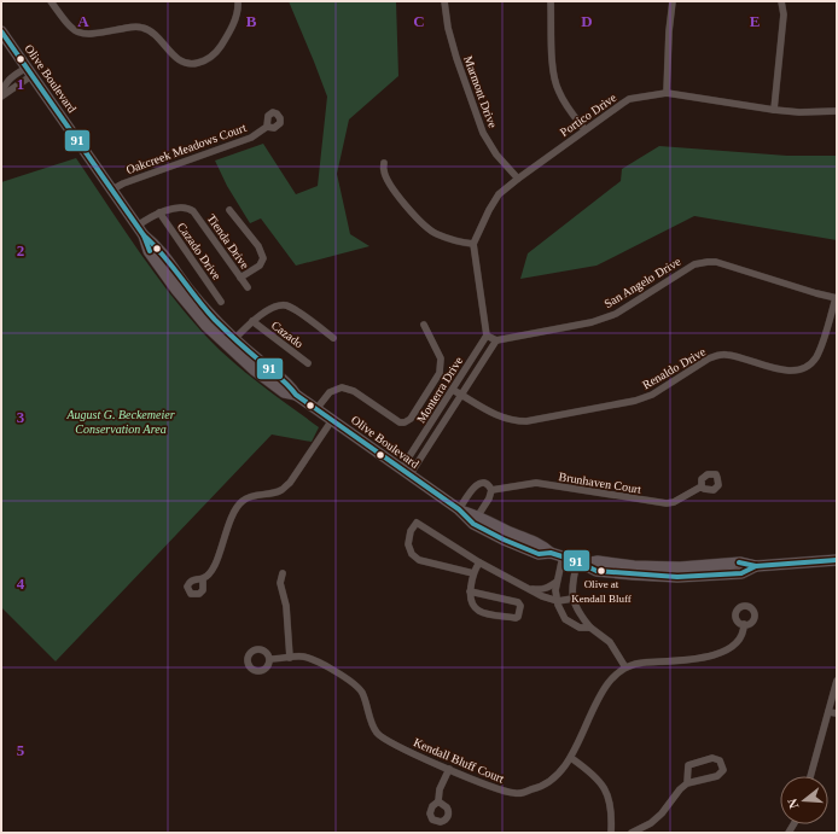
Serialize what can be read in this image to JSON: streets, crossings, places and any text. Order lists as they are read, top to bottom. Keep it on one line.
{"streets":{"main road":["Olive Boulevard"],"street":["Marmont Drive","Portico Drive","Oakcreek Meadows Court","Tienda Drive","Cazado Drive","San Angelo Drive","Cazado","Renaldo Drive","Monterra Drive","Brunhaven Court","Kendall Bluff Court"]},"crossings":[["Olive Boulevard","Oakcreek Meadows Court"],["Olive Boulevard","Tienda Drive"],["Olive Boulevard","Monterra Drive"],["Olive Boulevard","Brunhaven Court"],["Marmont Drive","Portico Drive"],["Tienda Drive","Cazado Drive"],["San Angelo Drive","Renaldo Drive"],["San Angelo Drive","Monterra Drive"],["Renaldo Drive","Monterra Drive"]],"parks":["August G. Beckemeier Conservation Area"],"places":["Olive at Kendall Bluff"],"lines":["transit line 91"],"north":"left","grid":{"columns":["A","B","C","D","E"],"rows":["1","2","3","4","5"]}}
